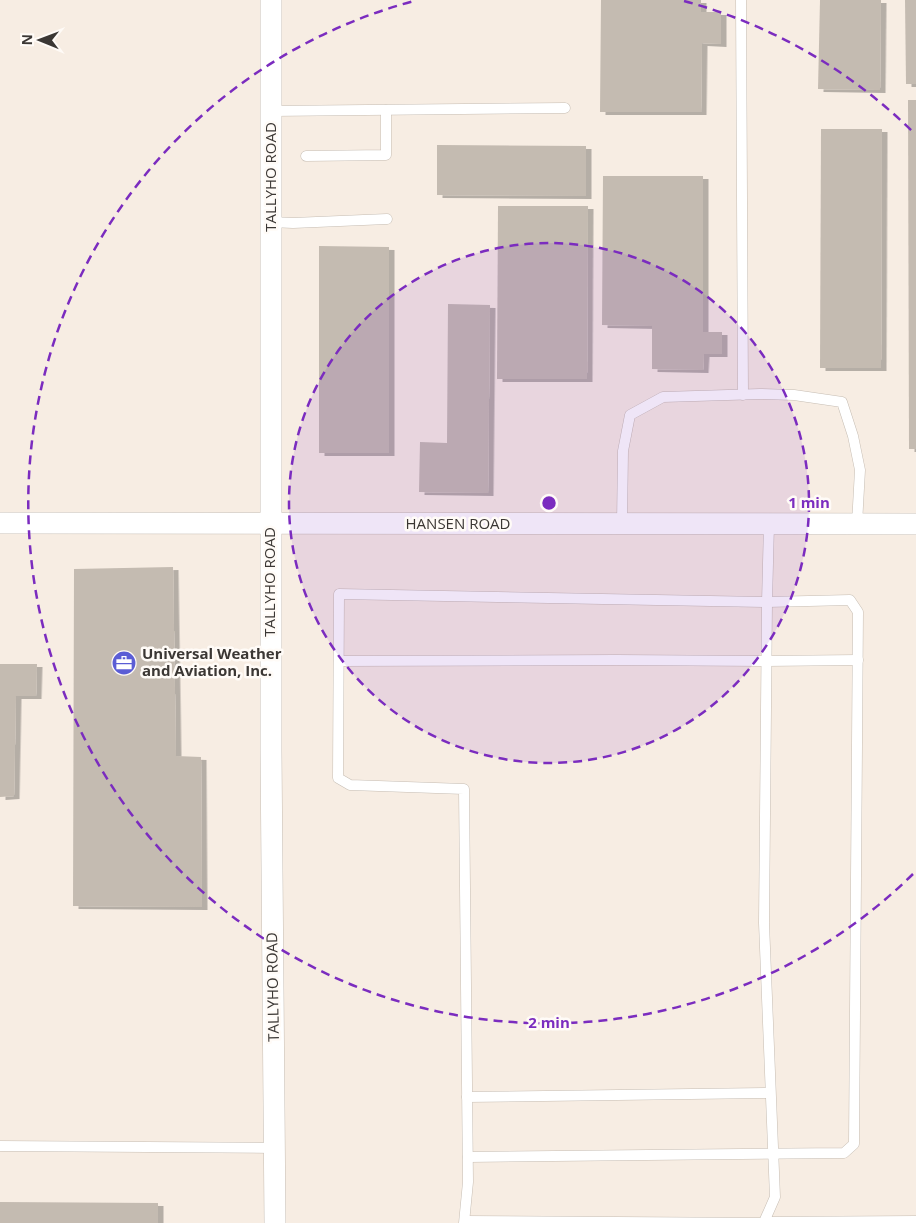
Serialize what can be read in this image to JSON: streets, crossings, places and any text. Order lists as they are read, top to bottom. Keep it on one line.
{"streets":{"street":["TALLYHO ROAD","HANSEN ROAD"]},"crossings":[["TALLYHO ROAD","HANSEN ROAD"]],"places":{"office":["Universal Weather and Aviation, Inc."]},"north":"left","rings":["1 min","2 min"]}
